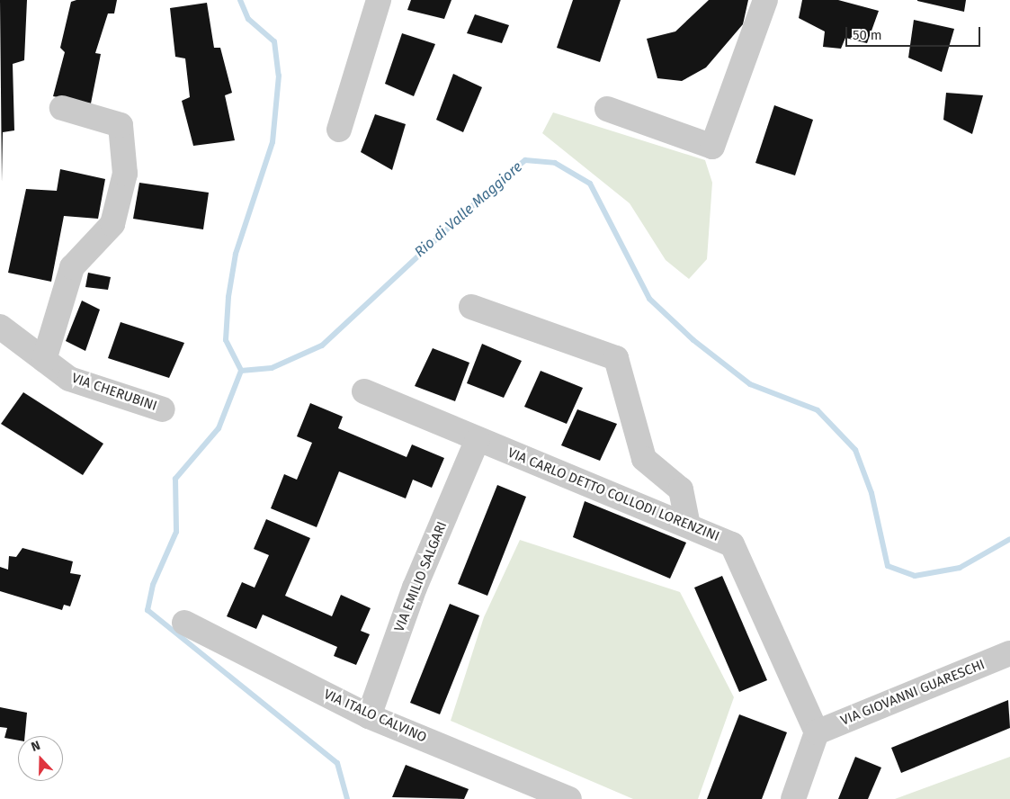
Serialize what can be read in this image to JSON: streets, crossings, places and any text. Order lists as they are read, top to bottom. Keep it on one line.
{"streets":{"street":["VIA CHERUBINI","VIA CARLO DETTO COLLODI LORENZINI","VIA EMILIO SALGARI","VIA GIOVANNI GUARESCHI","VIA ITALO CALVINO"]},"crossings":[["VIA CARLO DETTO COLLODI LORENZINI","VIA EMILIO SALGARI"],["VIA CARLO DETTO COLLODI LORENZINI","VIA GIOVANNI GUARESCHI"],["VIA EMILIO SALGARI","VIA ITALO CALVINO"]],"water":["Rio di Valle Maggiore"],"scale_bar":"50 m","north":"top"}
